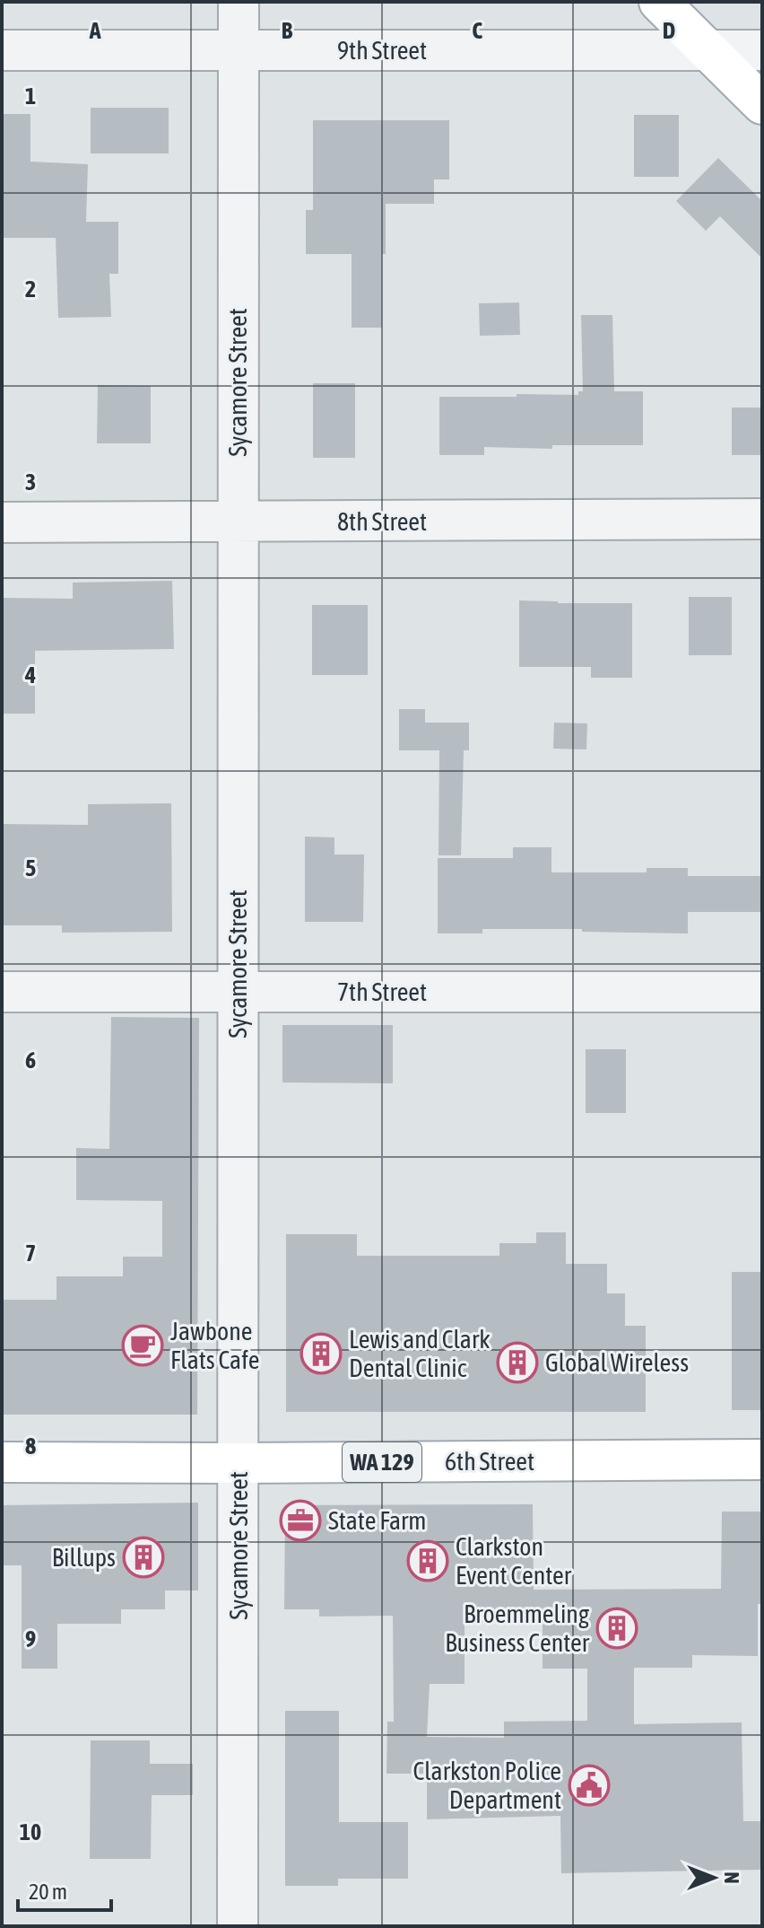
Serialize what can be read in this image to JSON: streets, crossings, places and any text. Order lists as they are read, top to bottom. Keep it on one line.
{"streets":{"main road":["6th Street","WA 129"],"street":["9th Street","Sycamore Street","8th Street","7th Street"]},"crossings":[["9th Street","Sycamore Street"],["Sycamore Street","8th Street"],["Sycamore Street","7th Street"],["Sycamore Street","6th Street"]],"places":{"cafe":["Jawbone Flats Cafe"],"building":["Lewis and Clark Dental Clinic","Global Wireless","Billups","Clarkston Event Center","Broemmeling Business Center"],"office":["State Farm"],"public building":["Clarkston Police Department"]},"scale_bar":"20 m","north":"right","grid":{"columns":["A","B","C","D"],"rows":["1","2","3","4","5","6","7","8","9","10"]}}
